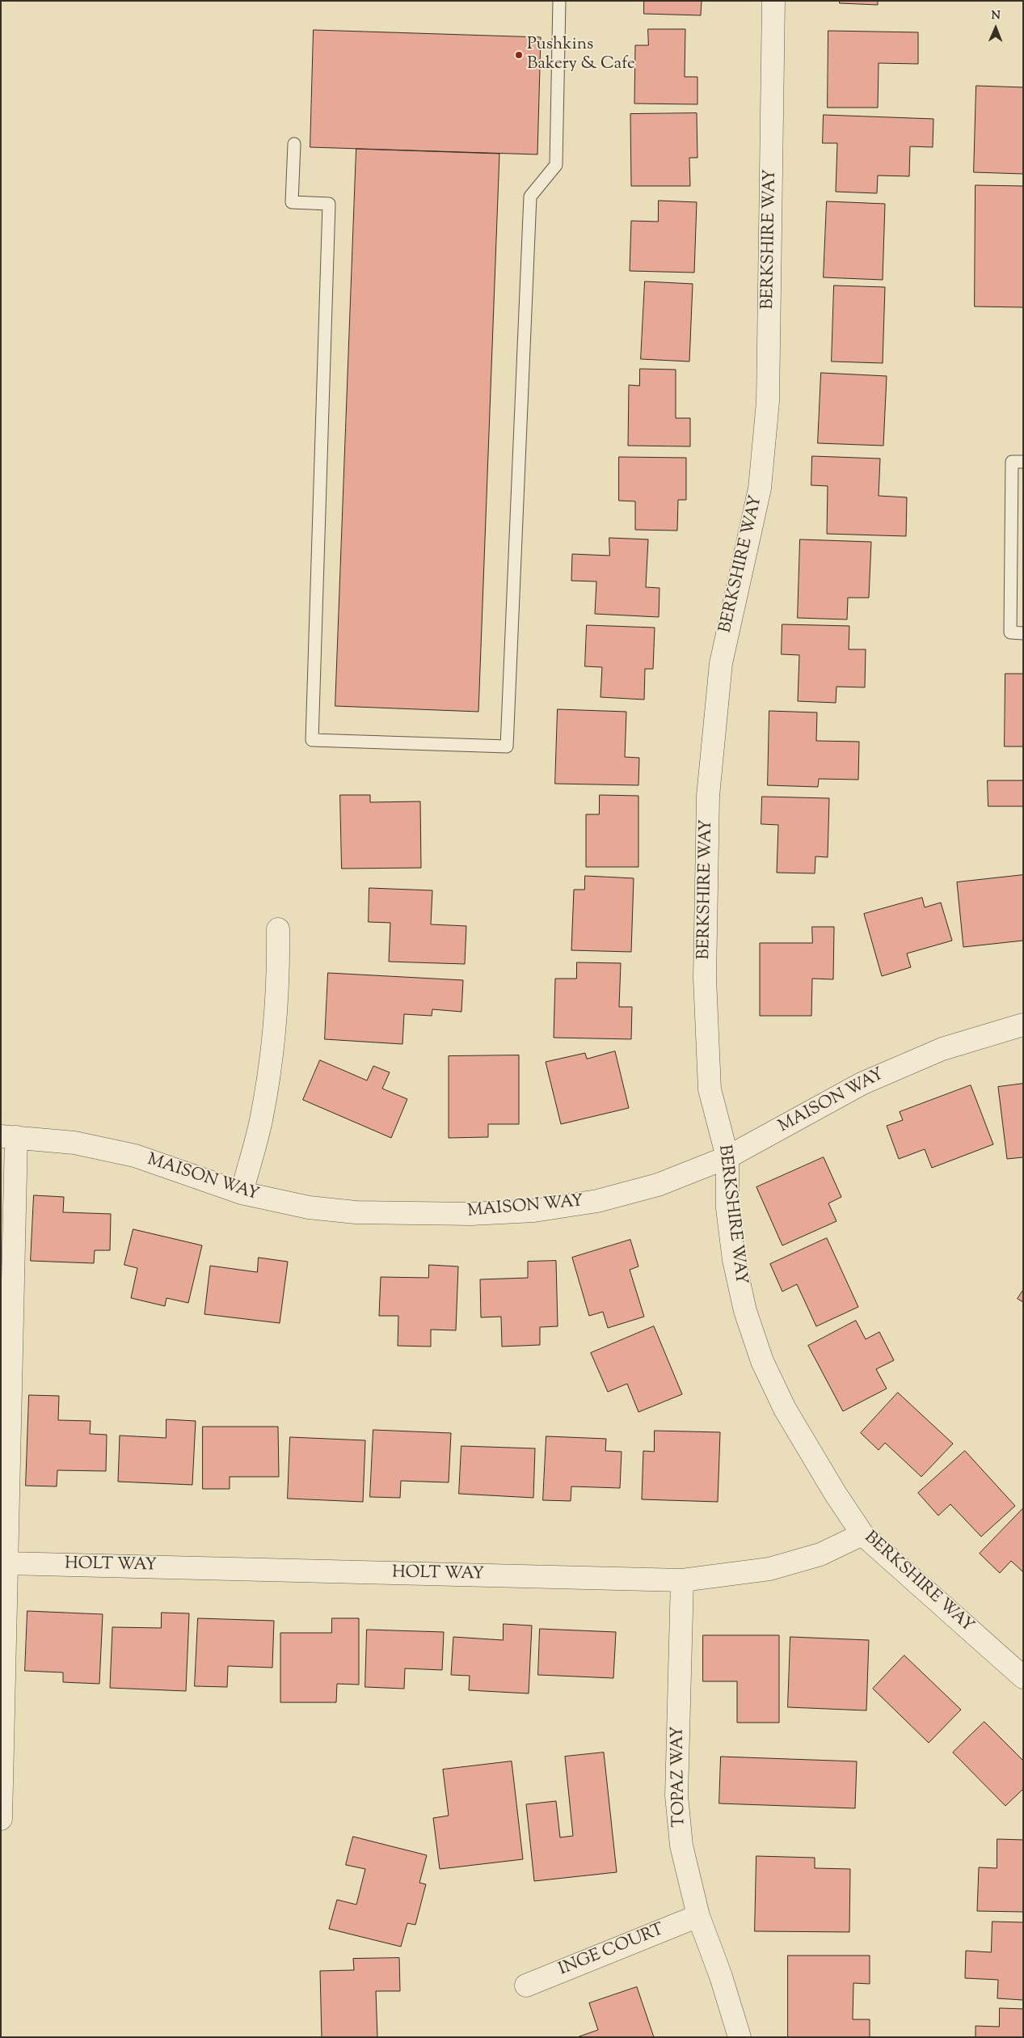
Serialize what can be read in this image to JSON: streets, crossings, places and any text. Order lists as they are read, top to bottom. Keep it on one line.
{"streets":{"street":["BERKSHIRE WAY","MAISON WAY","HOLT WAY","TOPAZ WAY","INGE COURT"]},"crossings":[["BERKSHIRE WAY","MAISON WAY"],["BERKSHIRE WAY","HOLT WAY"],["HOLT WAY","TOPAZ WAY"],["TOPAZ WAY","INGE COURT"]],"places":["Pushkins Bakery & Cafe"],"north":"top"}
